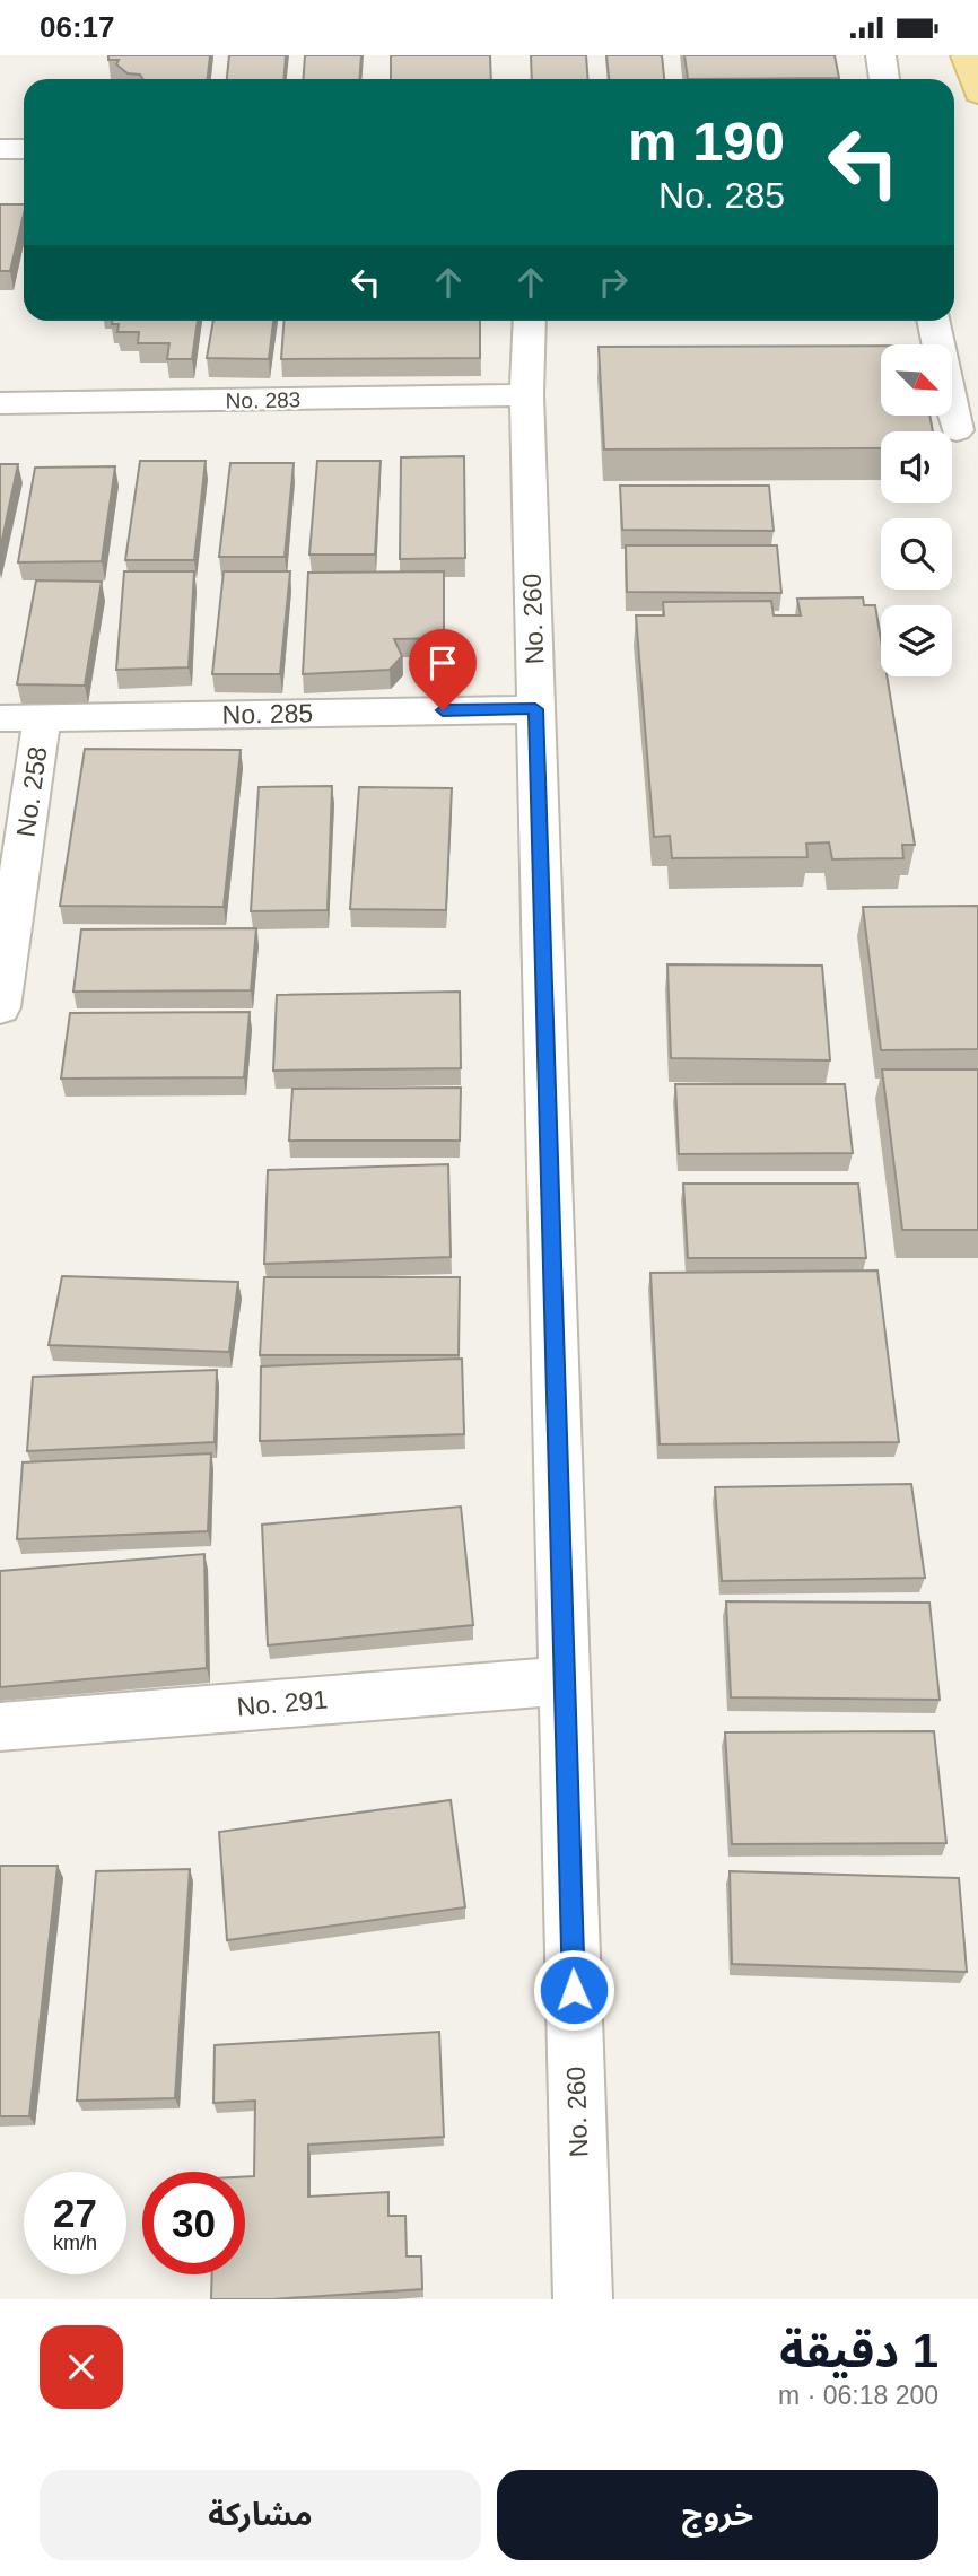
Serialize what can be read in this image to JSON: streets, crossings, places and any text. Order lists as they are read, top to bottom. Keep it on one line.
{"streets":{"street":["No. 283","No. 260","No. 285","No. 258","No. 291"]},"crossings":[["No. 283","No. 260"],["No. 260","No. 285"],["No. 260","No. 291"],["No. 285","No. 258"]],"north":"bottom right","page":{"status":"06:17","turn":["190 m","No. 285"],"speed":"27 km/h","limit":"30","heading":["1 دقيقة","200 m · 06:18"],"buttons":["خروج","مشاركة"]}}
